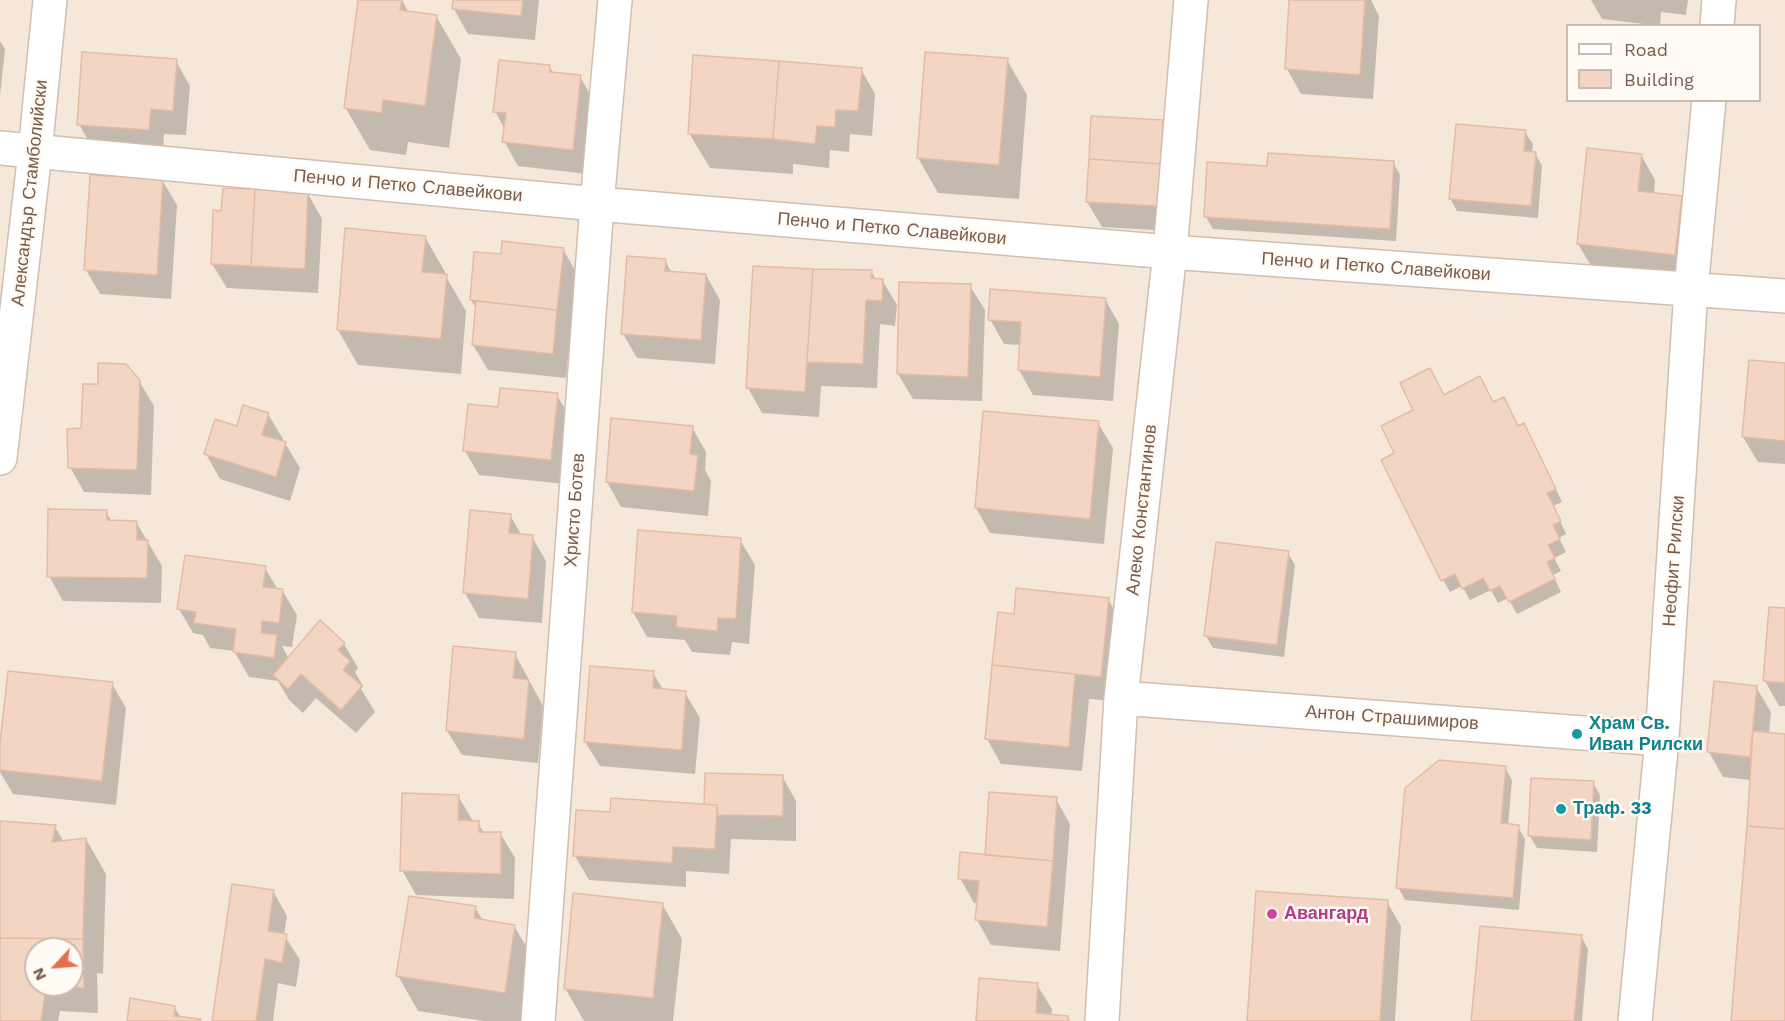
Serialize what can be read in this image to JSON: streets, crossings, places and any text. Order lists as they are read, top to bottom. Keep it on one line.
{"streets":{"street":["Пенчо и Петко Славейкови","Александър Стамболийски","Христо Ботев","Алеко Константинов","Неофит Рилски","Антон Страшимиров"]},"crossings":[["Пенчо и Петко Славейкови","Александър Стамболийски"],["Пенчо и Петко Славейкови","Христо Ботев"],["Пенчо и Петко Славейкови","Алеко Константинов"],["Пенчо и Петко Славейкови","Неофит Рилски"],["Алеко Константинов","Антон Страшимиров"],["Неофит Рилски","Антон Страшимиров"]],"places":["Храм Св. Иван Рилски","Траф. 33","Авангард"],"legend":["Road","Building"],"north":"bottom left"}
